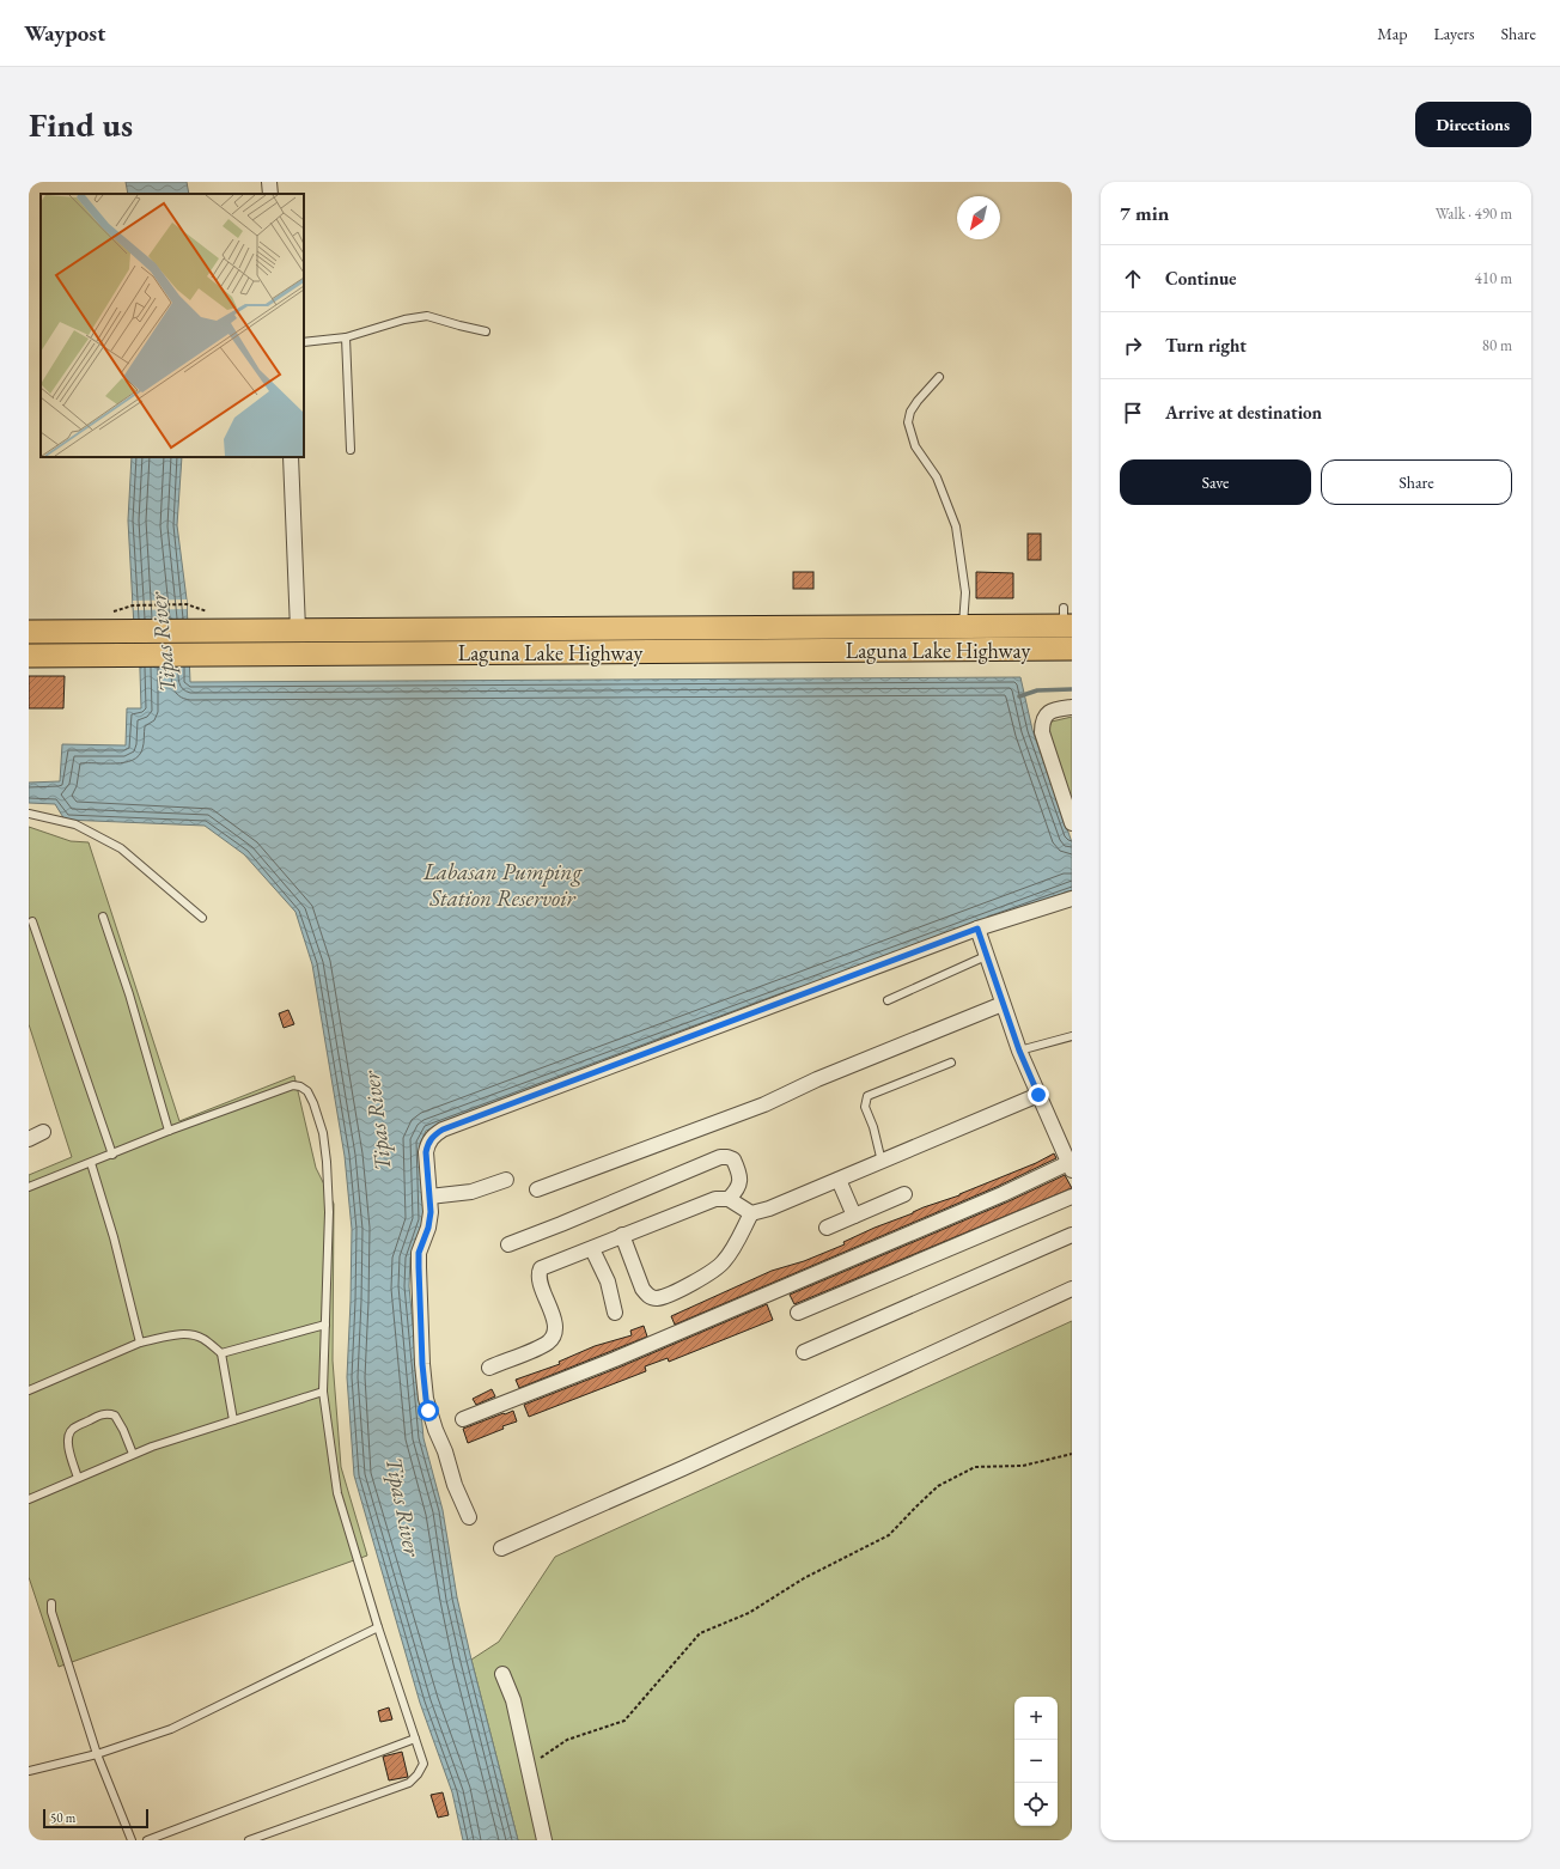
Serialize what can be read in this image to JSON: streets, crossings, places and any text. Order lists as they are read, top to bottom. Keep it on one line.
{"streets":{"main road":["Laguna Lake Highway"]},"water":["Tipas River","Labasan Pumping Station Reservoir"],"scale_bar":"50 m","north":"bottom left","page":{"header":"Waypost","nav":["Map","Layers","Share"],"buttons":["Directions",["Save","Share"]],"title":"Find us","heading":["7 min","Walk · 490 m"],"list":[["Continue","410 m"],["Turn right","80 m"],"Arrive at destination"],"map_buttons":["+","−"],"scale":"50 m"}}
